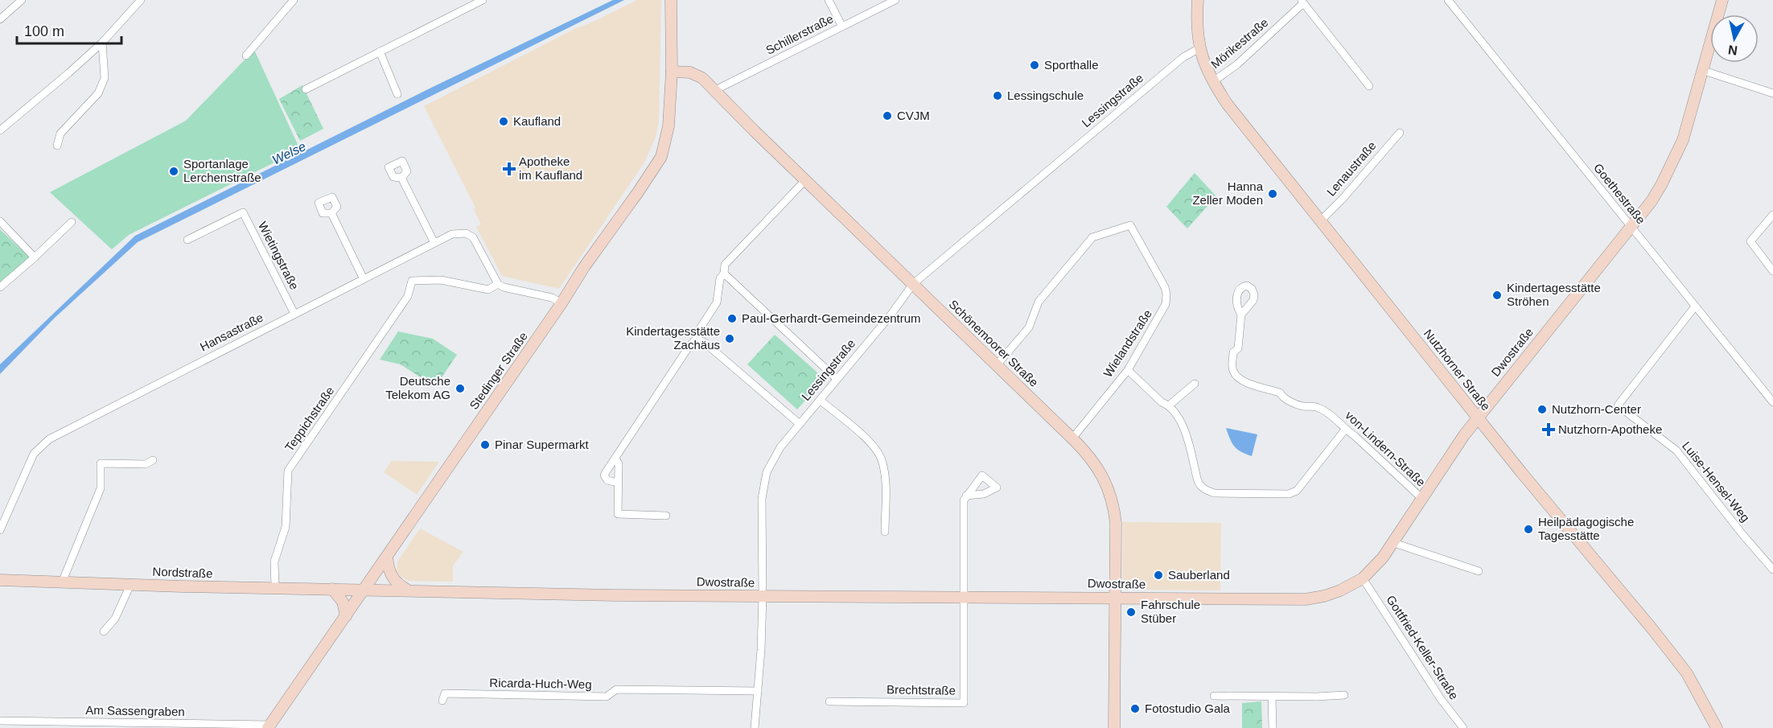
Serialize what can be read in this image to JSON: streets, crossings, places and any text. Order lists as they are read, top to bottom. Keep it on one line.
{"streets":{"street":["Schillerstraße","Mörikestraße","Lessingstraße","Lenaustraße","Goethestraße","Wietingstraße","Hansastraße","Schönemoorer Straße","Wielandstraße","Dwostraße","Nutzhorner Straße","Stedinger Straße","Teppichstraße","von-Lindern-Straße","Luise-Hensel-Weg","Nordstraße","Gottfried-Keller-Straße","Ricarda-Huch-Weg","Brechtstraße","Am Sassengraben"]},"crossings":[["Schillerstraße","Schönemoorer Straße"],["Mörikestraße","Nutzhorner Straße"],["Lessingstraße","Schönemoorer Straße"],["Lessingstraße","Dwostraße"],["Lessingstraße","Nutzhorner Straße"],["Lessingstraße","Ricarda-Huch-Weg"],["Lenaustraße","Nutzhorner Straße"],["Goethestraße","Dwostraße"],["Goethestraße","Luise-Hensel-Weg"],["Wietingstraße","Hansastraße"],["Hansastraße","Teppichstraße"],["Schönemoorer Straße","Wielandstraße"],["Schönemoorer Straße","Dwostraße"],["Schönemoorer Straße","Stedinger Straße"],["Dwostraße","Nutzhorner Straße"],["Dwostraße","Stedinger Straße"],["Dwostraße","von-Lindern-Straße"],["Dwostraße","Nordstraße"],["Dwostraße","Gottfried-Keller-Straße"],["Dwostraße","Brechtstraße"],["Stedinger Straße","Nordstraße"],["Stedinger Straße","Am Sassengraben"],["Teppichstraße","Nordstraße"]],"water":["Welse"],"places":{"other":["Sporthalle","Lessingschule","CVJM","Kaufland","Sportanlage Lerchenstraße","Hanna Zeller Moden","Kindertagesstätte Ströhen","Paul-Gerhardt-Gemeindezentrum","Kindertagesstätte Zachäus","Deutsche Telekom AG","Nutzhorn-Center","Pinar Supermarkt","Heilpädagogische Tagesstätte","Sauberland","Fahrschule Stüber","Fotostudio Gala"],"health":["Apotheke im Kaufland","Nutzhorn-Apotheke"]},"scale_bar":"100 m","north":"bottom"}
